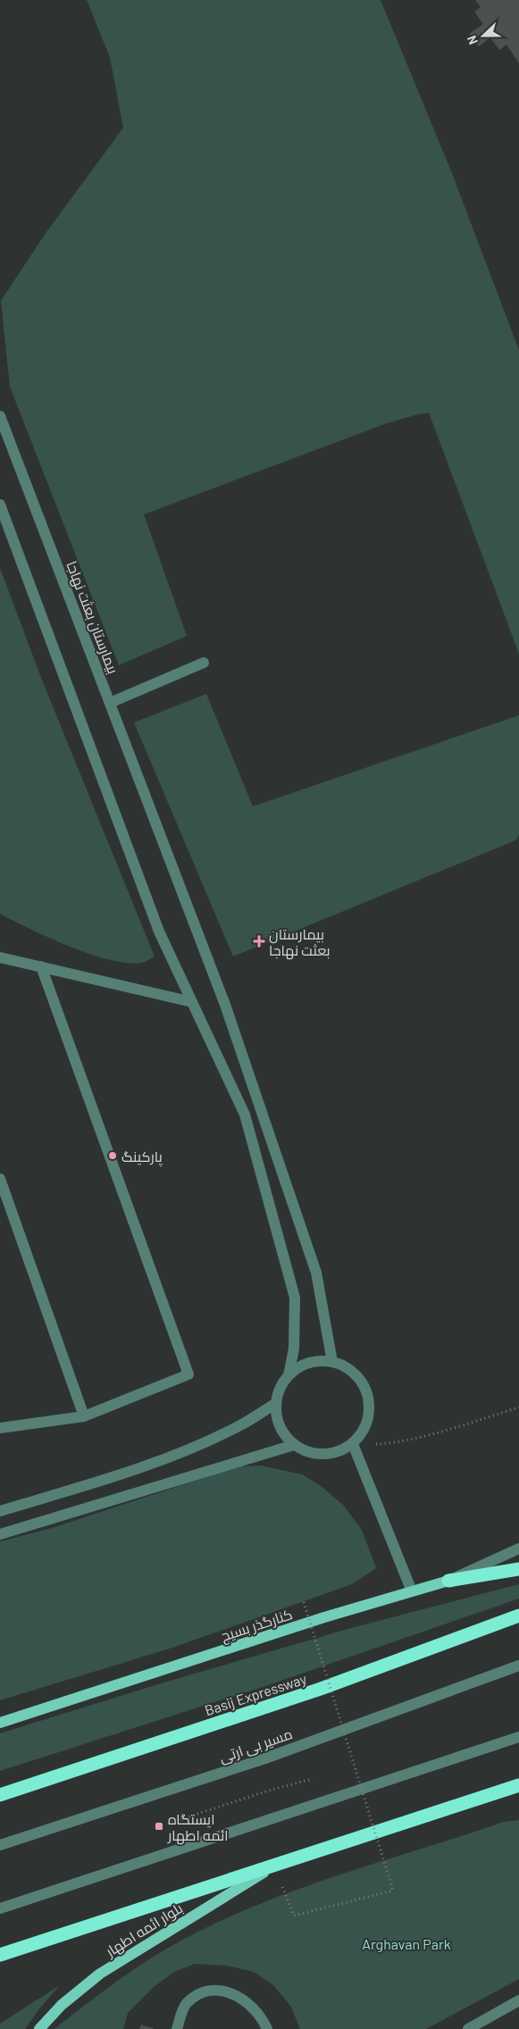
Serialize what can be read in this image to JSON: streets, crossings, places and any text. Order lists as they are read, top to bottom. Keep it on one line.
{"streets":{"highway":["Basij Expressway"],"main road":["کنارگذر بسیج","بلوار ائمه اطهار"],"street":["بیمارستان بعثت نهاجا","مسیر بی ارتی"]},"parks":["Arghavan Park"],"places":{"health":["بیمارستان بعثت نهاجا"],"other":["پارکینگ"],"transit":["ایستگاه ائمه اطهار"]},"north":"left"}
